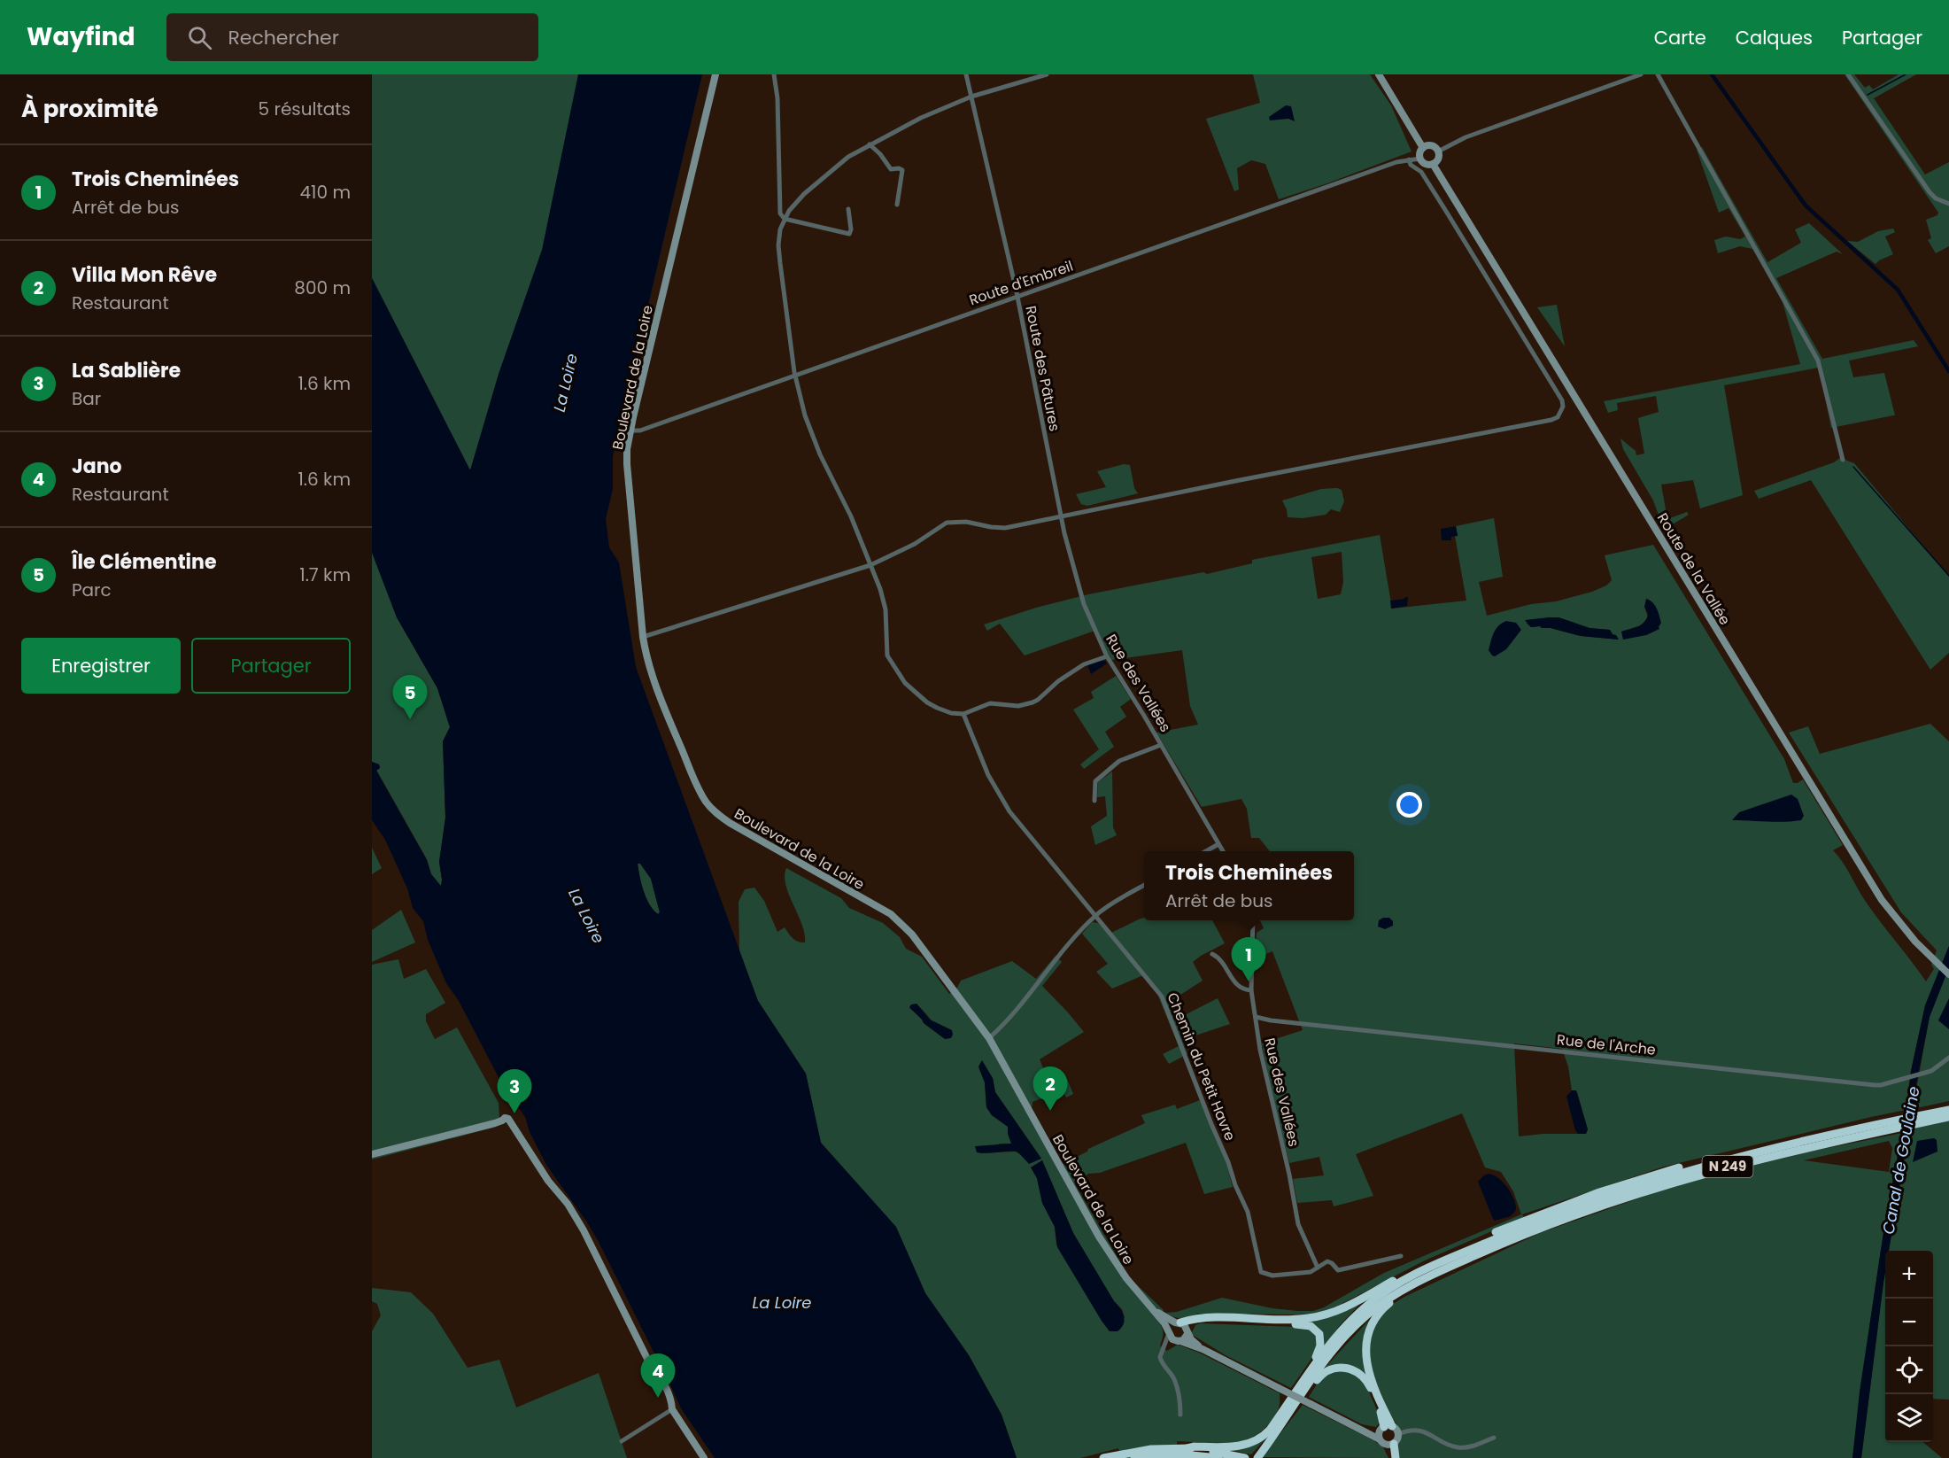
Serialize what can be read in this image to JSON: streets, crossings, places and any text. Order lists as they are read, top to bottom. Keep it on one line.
{"streets":{"highway":["N 249"],"main road":["Boulevard de la Loire","Route de la Vallée"],"street":["Route d'Embreil","Route des Pâtures","Rue des Vallées","Rue de l'Arche","Chemin du Petit Havre"]},"crossings":[["Route d'Embreil","Route des Pâtures"],["Route d'Embreil","Boulevard de la Loire"],["Route d'Embreil","Route de la Vallée"],["Route des Pâtures","Rue des Vallées"],["Rue des Vallées","Rue de l'Arche"],["Rue des Vallées","Chemin du Petit Havre"]],"water":["La Loire","Canal de Goulaine"],"page":{"header":"Wayfind","search":"Rechercher","nav":["Carte","Calques","Partager"],"heading":["À proximité","5 résultats"],"list":[{"mark":"1","name":"Trois Cheminées","note":"Arrêt de bus","value":"410 m"},{"mark":"2","name":"Villa Mon Rêve","note":"Restaurant","value":"800 m"},{"mark":"3","name":"La Sablière","note":"Bar","value":"1.6 km"},{"mark":"4","name":"Jano","note":"Restaurant","value":"1.6 km"},{"mark":"5","name":"Île Clémentine","note":"Parc","value":"1.7 km"}],"buttons":["Enregistrer","Partager"],"pins":["5","1","2","3","4"],"popup":["Trois Cheminées","Arrêt de bus"],"map_buttons":["+","−"]}}
